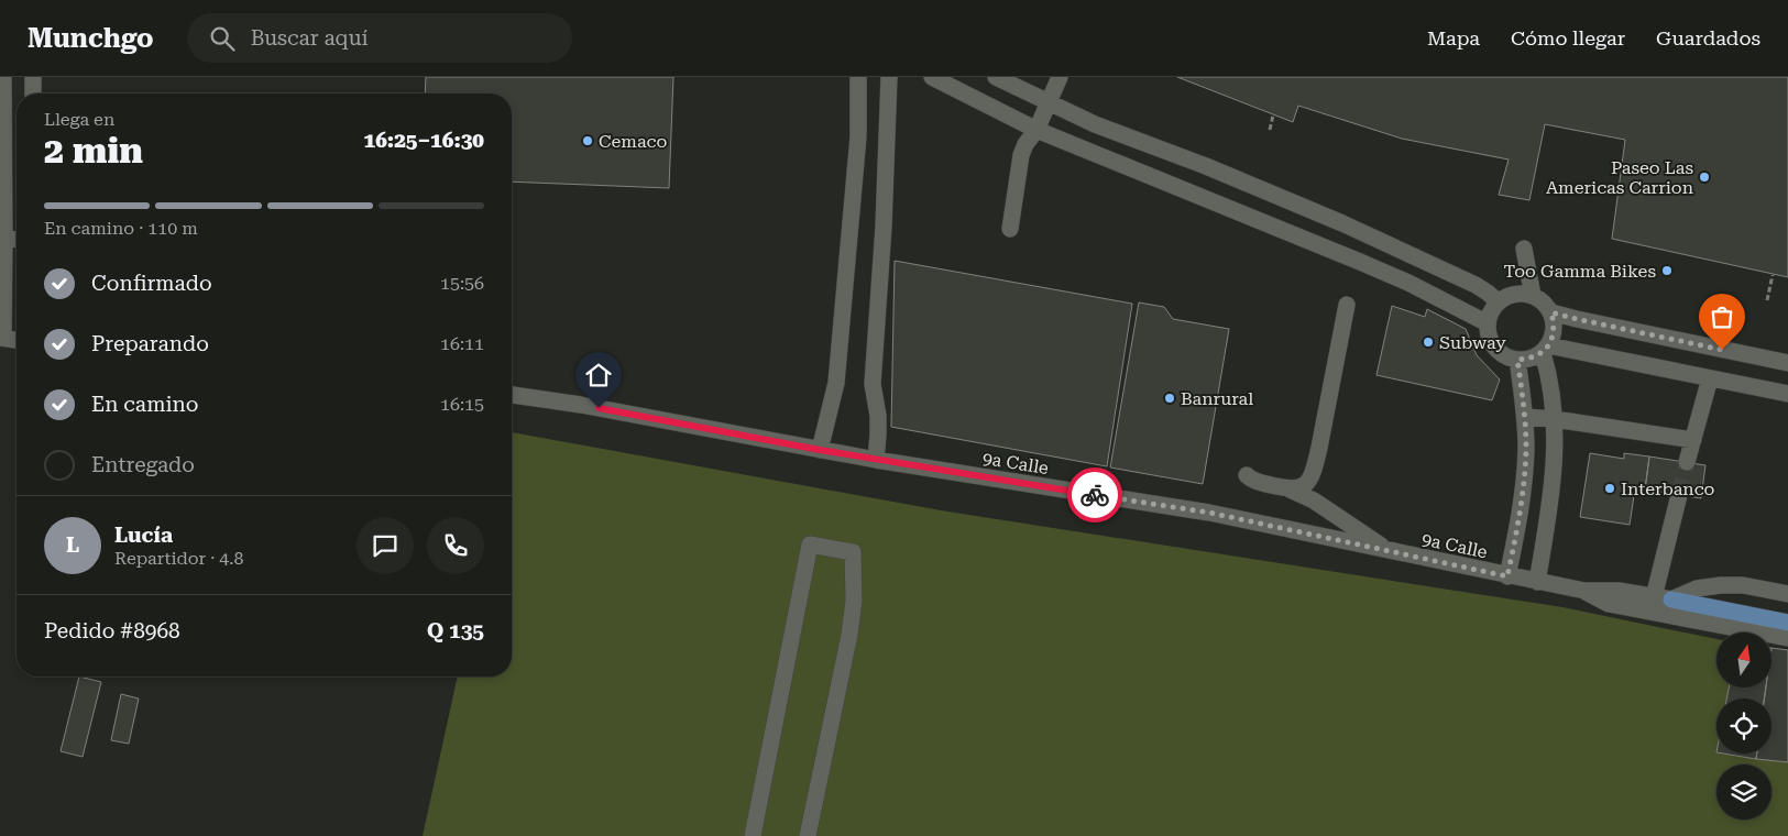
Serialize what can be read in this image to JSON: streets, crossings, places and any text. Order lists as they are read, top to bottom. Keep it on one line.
{"streets":{"street":["9a Calle"]},"places":["Cemaco","Paseo Las Americas Carrion","Too Gamma Bikes","Subway","Banrural","Interbanco"],"north":"top","page":{"header":"Munchgo","search":"Buscar aquí","nav":["Mapa","Cómo llegar","Guardados"],"heading":["2 min","Llega en","16:25–16:30"],"panel":["Lucía","Repartidor · 4.8","Pedido #8968","Q 135"],"bar":"En camino · 110 m","list":[["Confirmado","15:56"],["Preparando","16:11"],["En camino","16:15"],"Entregado"],"round":"L"}}
